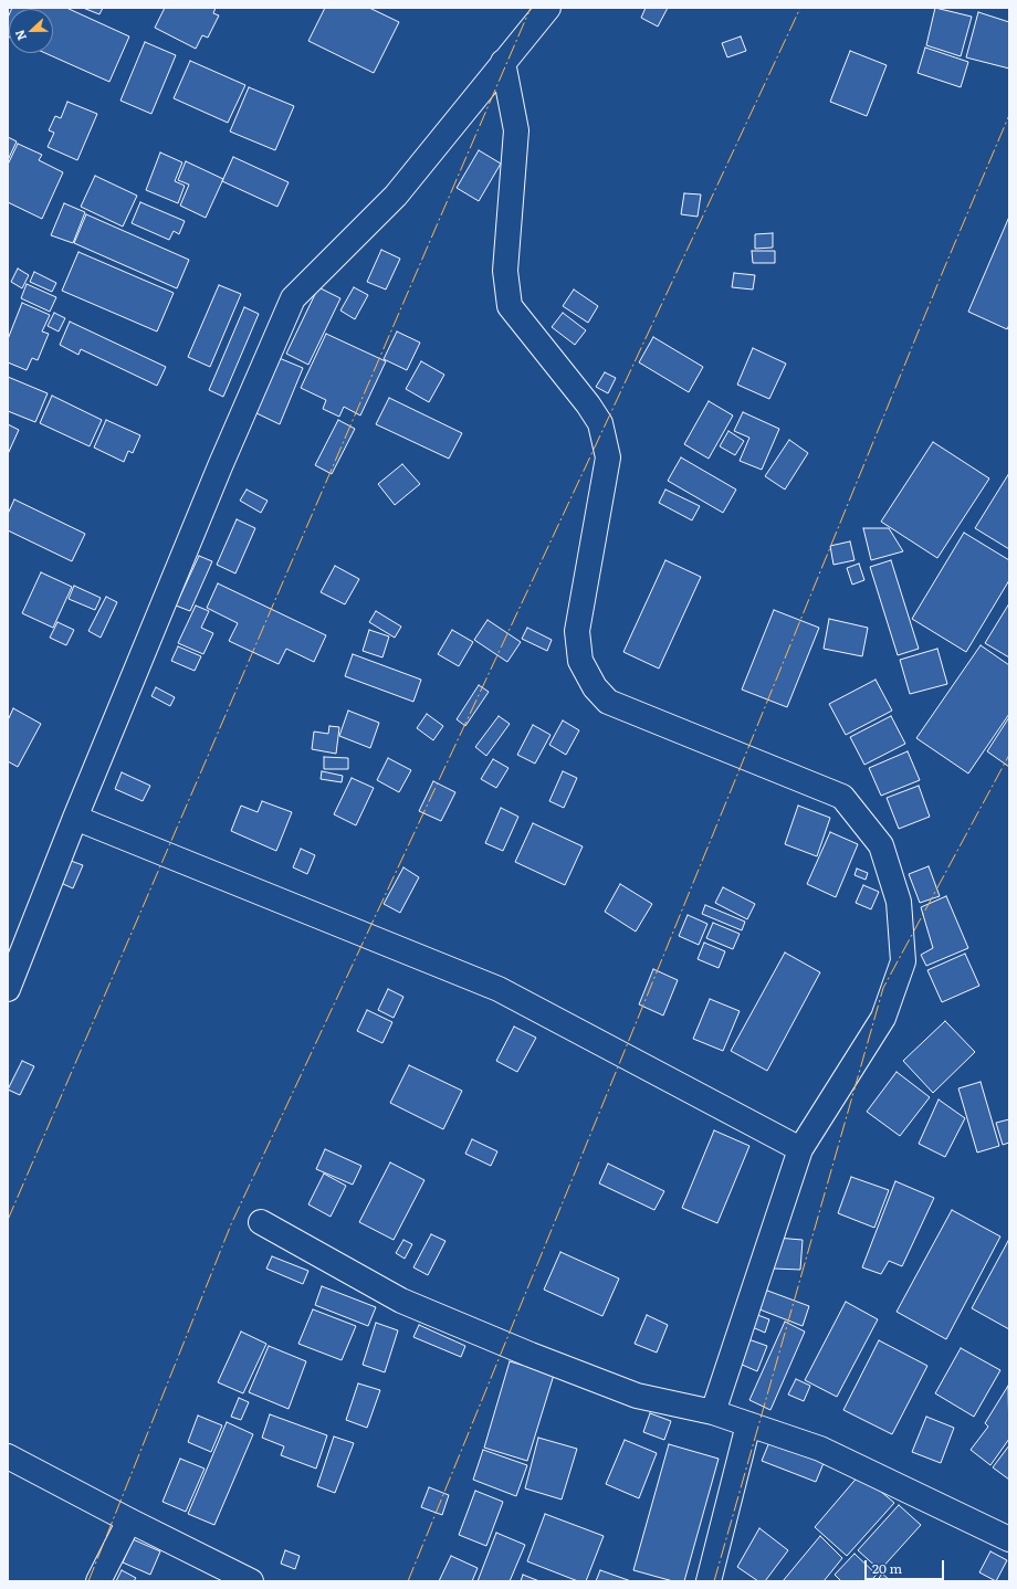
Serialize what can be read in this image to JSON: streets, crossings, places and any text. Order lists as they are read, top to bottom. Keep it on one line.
{"scale_bar":"20 m","north":"left"}
